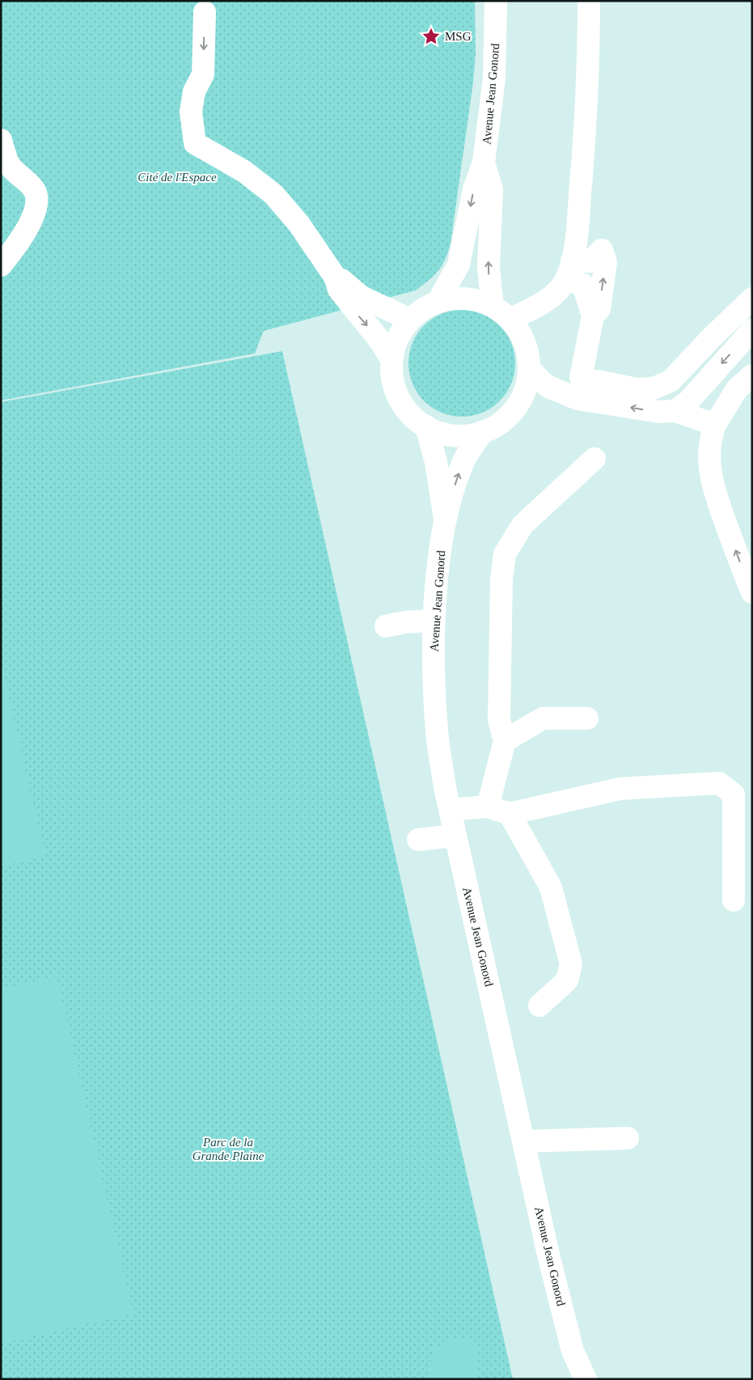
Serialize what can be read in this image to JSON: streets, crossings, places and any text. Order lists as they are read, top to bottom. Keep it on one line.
{"streets":{"street":["Avenue Jean Gonord"]},"parks":["Cité de l'Espace","Parc de la Grande Plaine"],"places":{"place":["MSG"]}}
